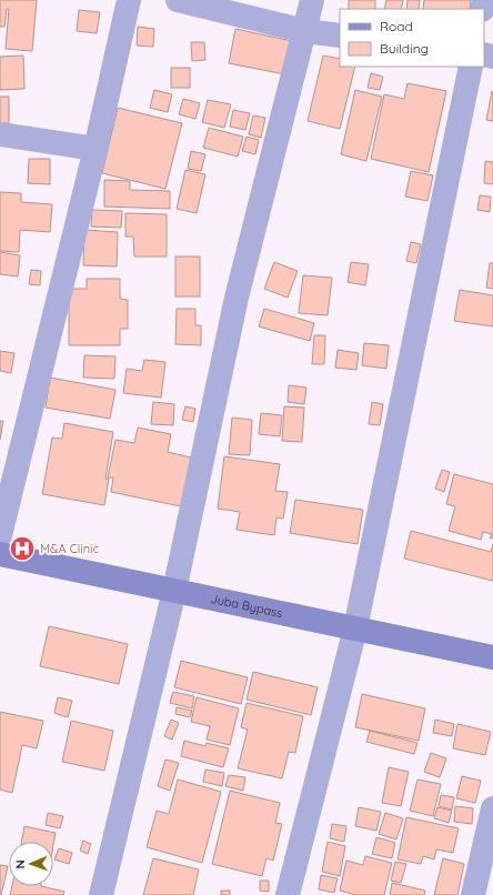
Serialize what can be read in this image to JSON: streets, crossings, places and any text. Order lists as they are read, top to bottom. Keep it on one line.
{"streets":{"main road":["Juba Bypass"]},"places":{"hospital":["M&A Clinic"]},"legend":["Road","Building"],"north":"left"}
